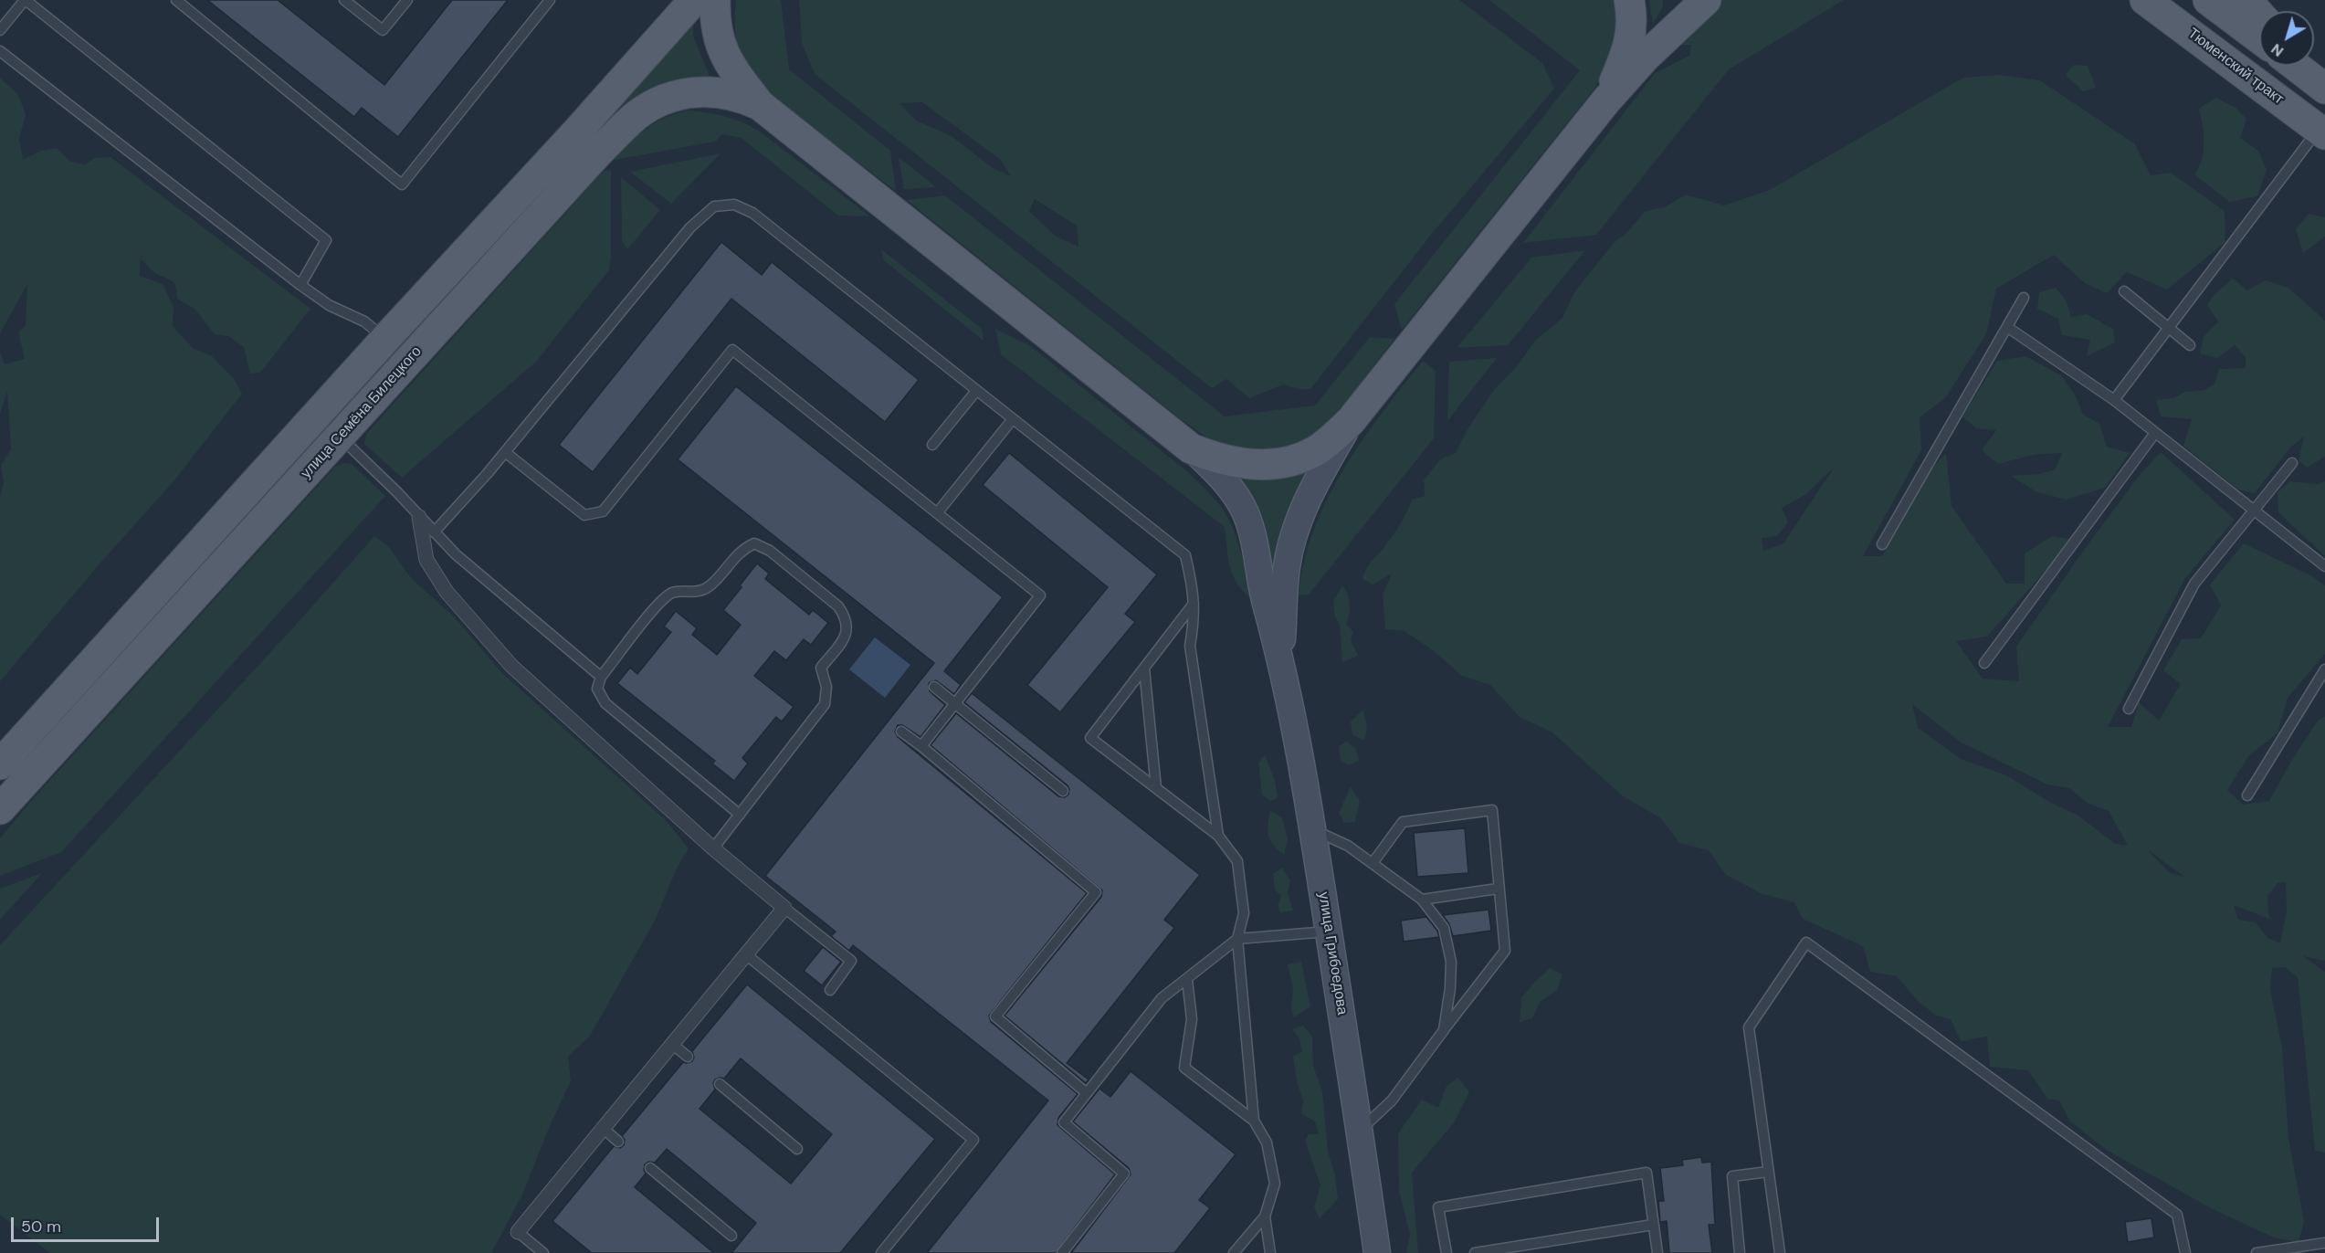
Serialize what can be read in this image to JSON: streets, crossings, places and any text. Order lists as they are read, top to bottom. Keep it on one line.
{"streets":{"main road":["Тюменский тракт","улица Семёна Билецкого","улица Грибоедова"]},"scale_bar":"50 m","north":"bottom left"}
